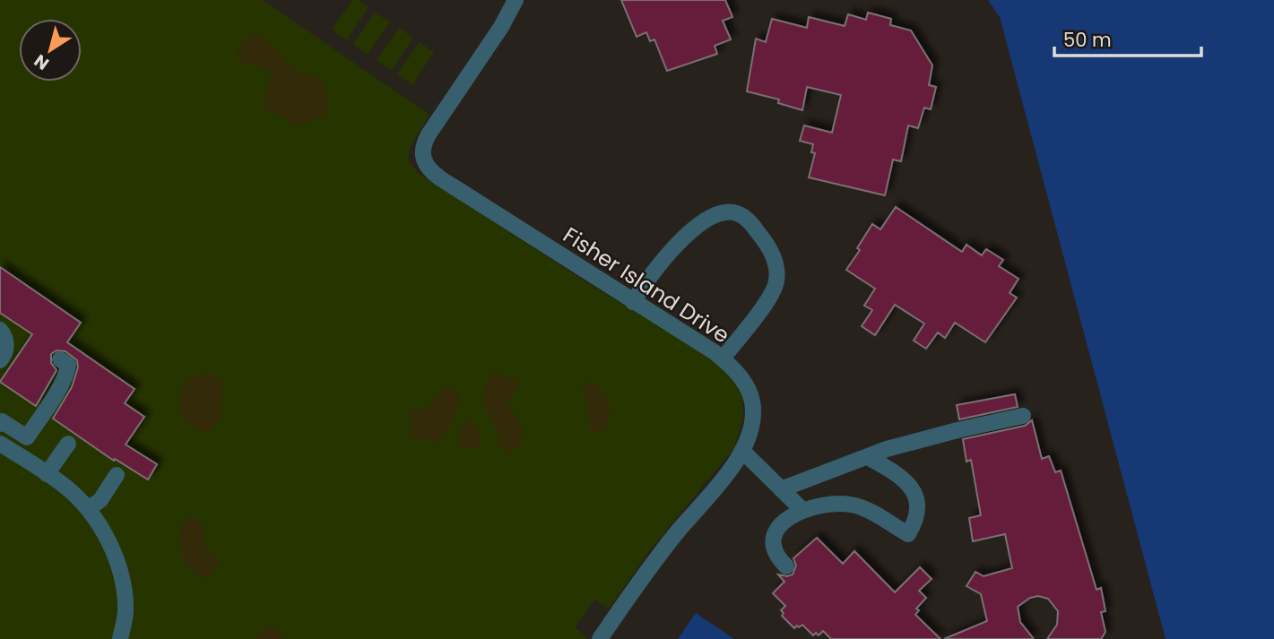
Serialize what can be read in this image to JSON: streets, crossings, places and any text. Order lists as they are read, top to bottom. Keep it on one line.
{"streets":{"street":["Fisher Island Drive"]},"scale_bar":"50 m","north":"bottom left"}
